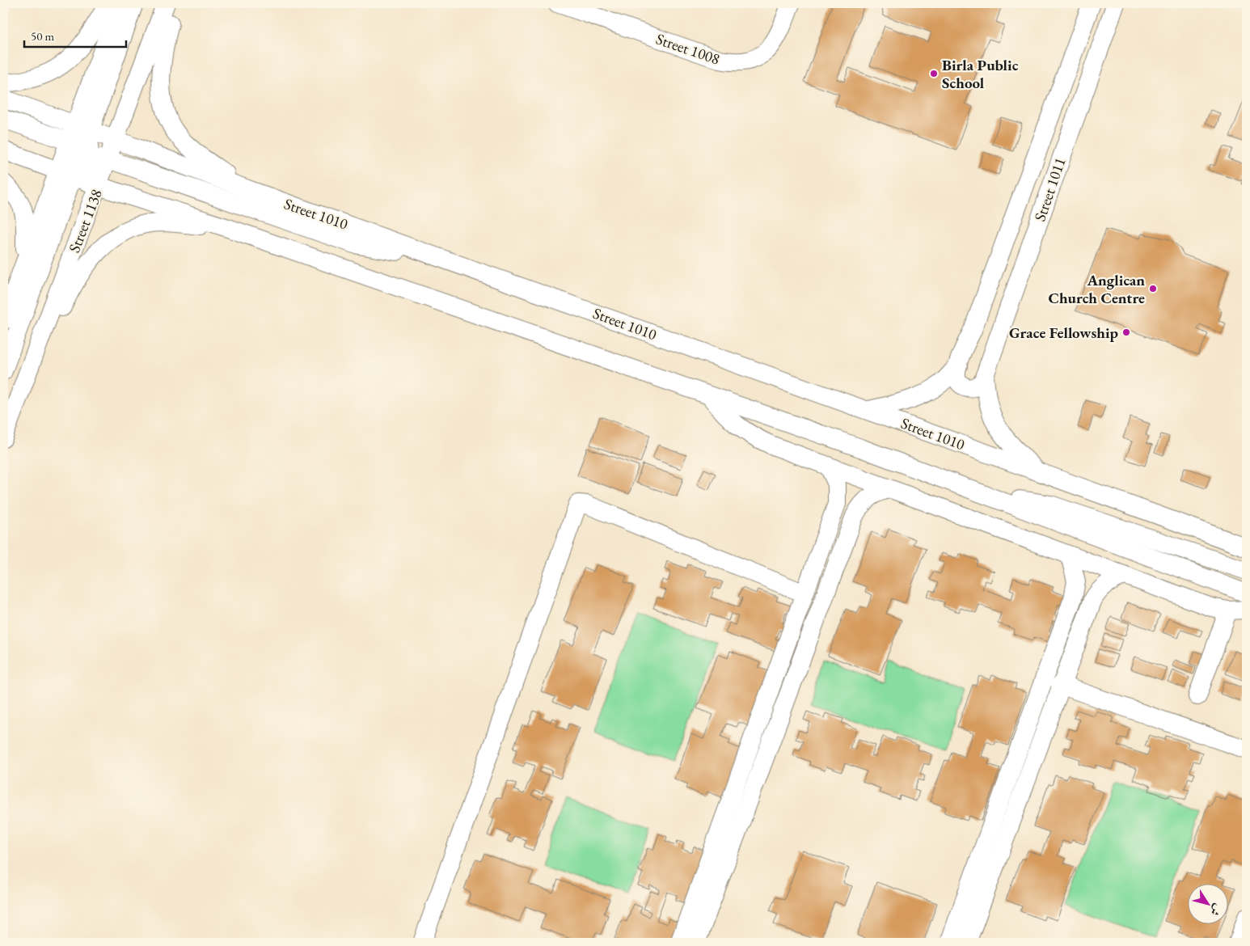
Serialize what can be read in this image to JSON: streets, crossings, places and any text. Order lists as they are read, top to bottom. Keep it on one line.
{"streets":{"street":["Street 1008","Street 1011","Street 1010","Street 1138"]},"crossings":[["Street 1011","Street 1010"],["Street 1010","Street 1138"]],"places":["Birla Public School","Anglican Church Centre","Grace Fellowship"],"scale_bar":"50 m","north":"bottom right"}
